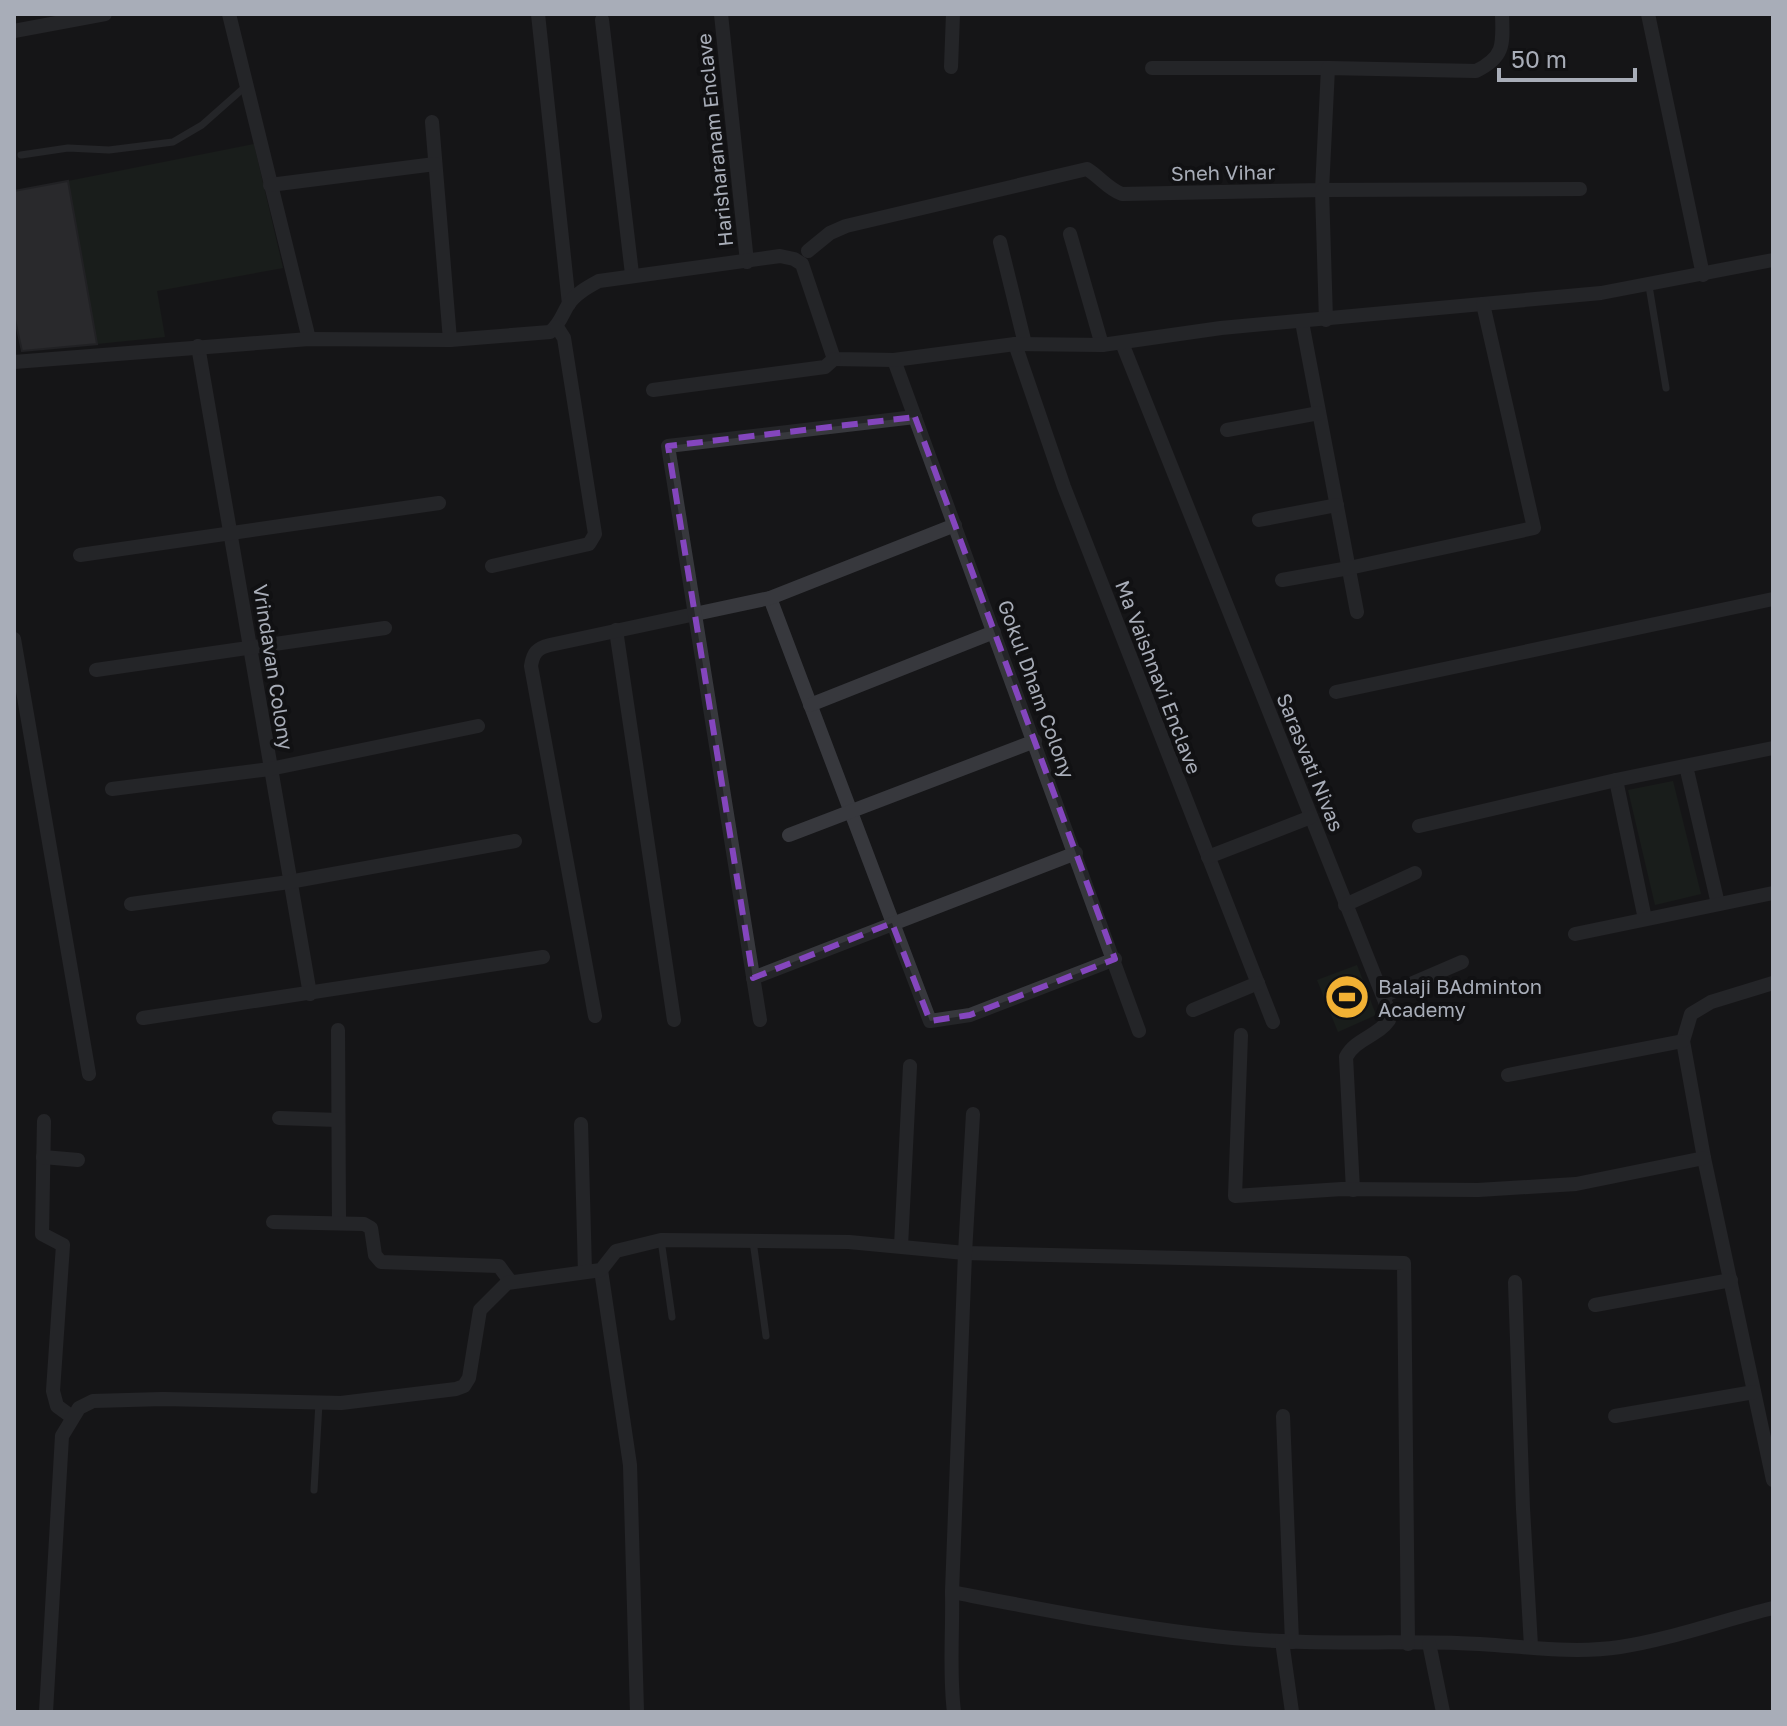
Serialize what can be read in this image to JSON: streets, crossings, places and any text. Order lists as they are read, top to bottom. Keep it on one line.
{"streets":{"street":["Harisharanam Enclave","Sneh Vihar","Vrindavan Colony","Ma Vaishnavi Enclave","Gokul Dham Colony","Sarasvati Nivas"]},"places":{"sports":["Balaji BAdminton Academy"]},"scale_bar":"50 m"}
